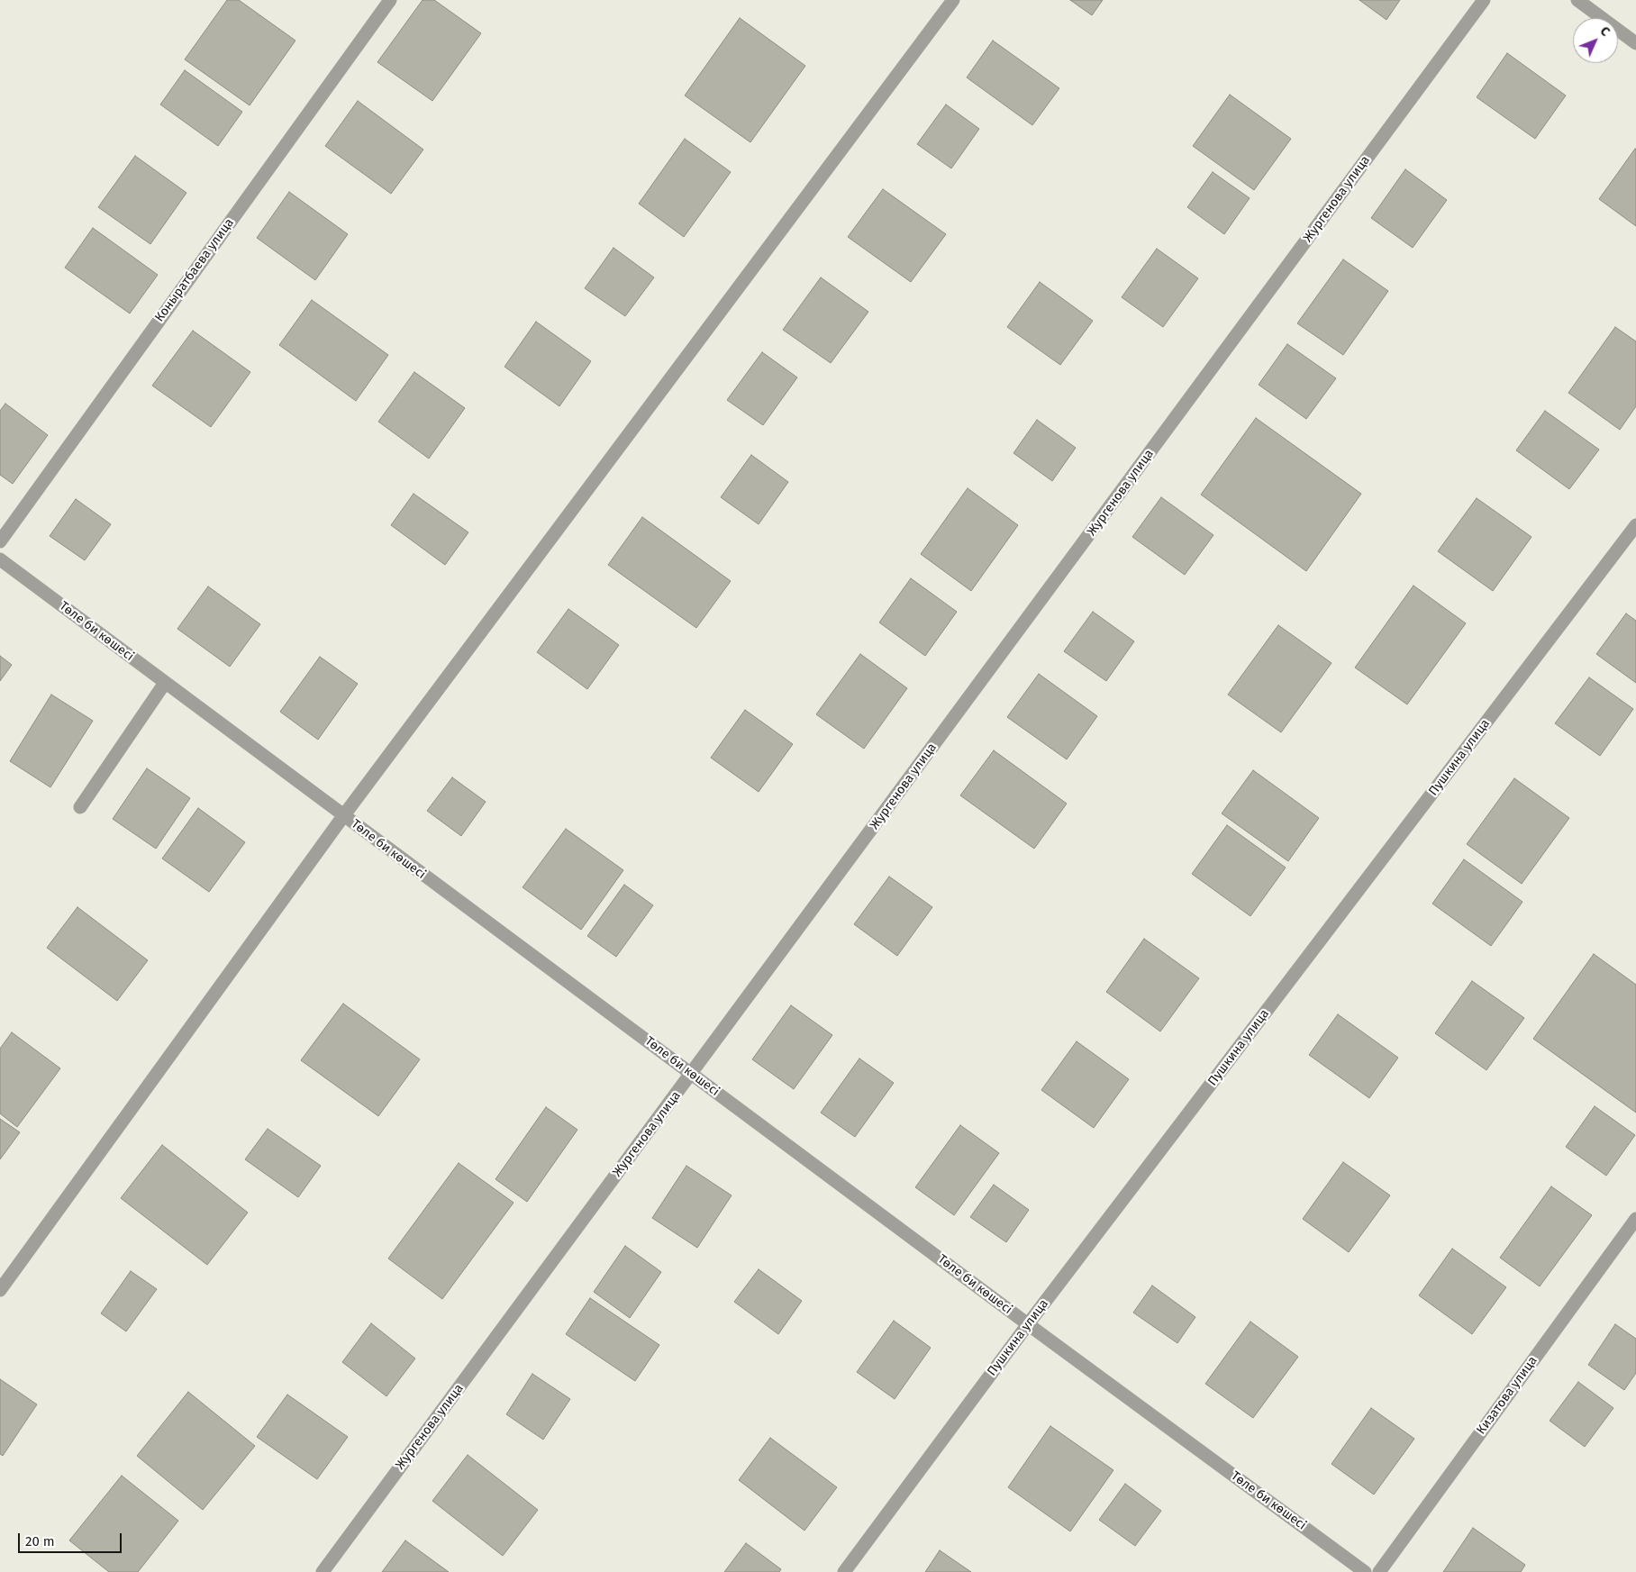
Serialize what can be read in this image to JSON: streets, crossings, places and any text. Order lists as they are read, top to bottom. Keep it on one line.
{"streets":{"street":["Жургенова улица","Коныратбаева улица","Төле би көшесі","Пушкина улица","Кизатова улица"]},"crossings":[["Жургенова улица","Төле би көшесі"],["Төле би көшесі","Пушкина улица"]],"scale_bar":"20 m","north":"top right"}
